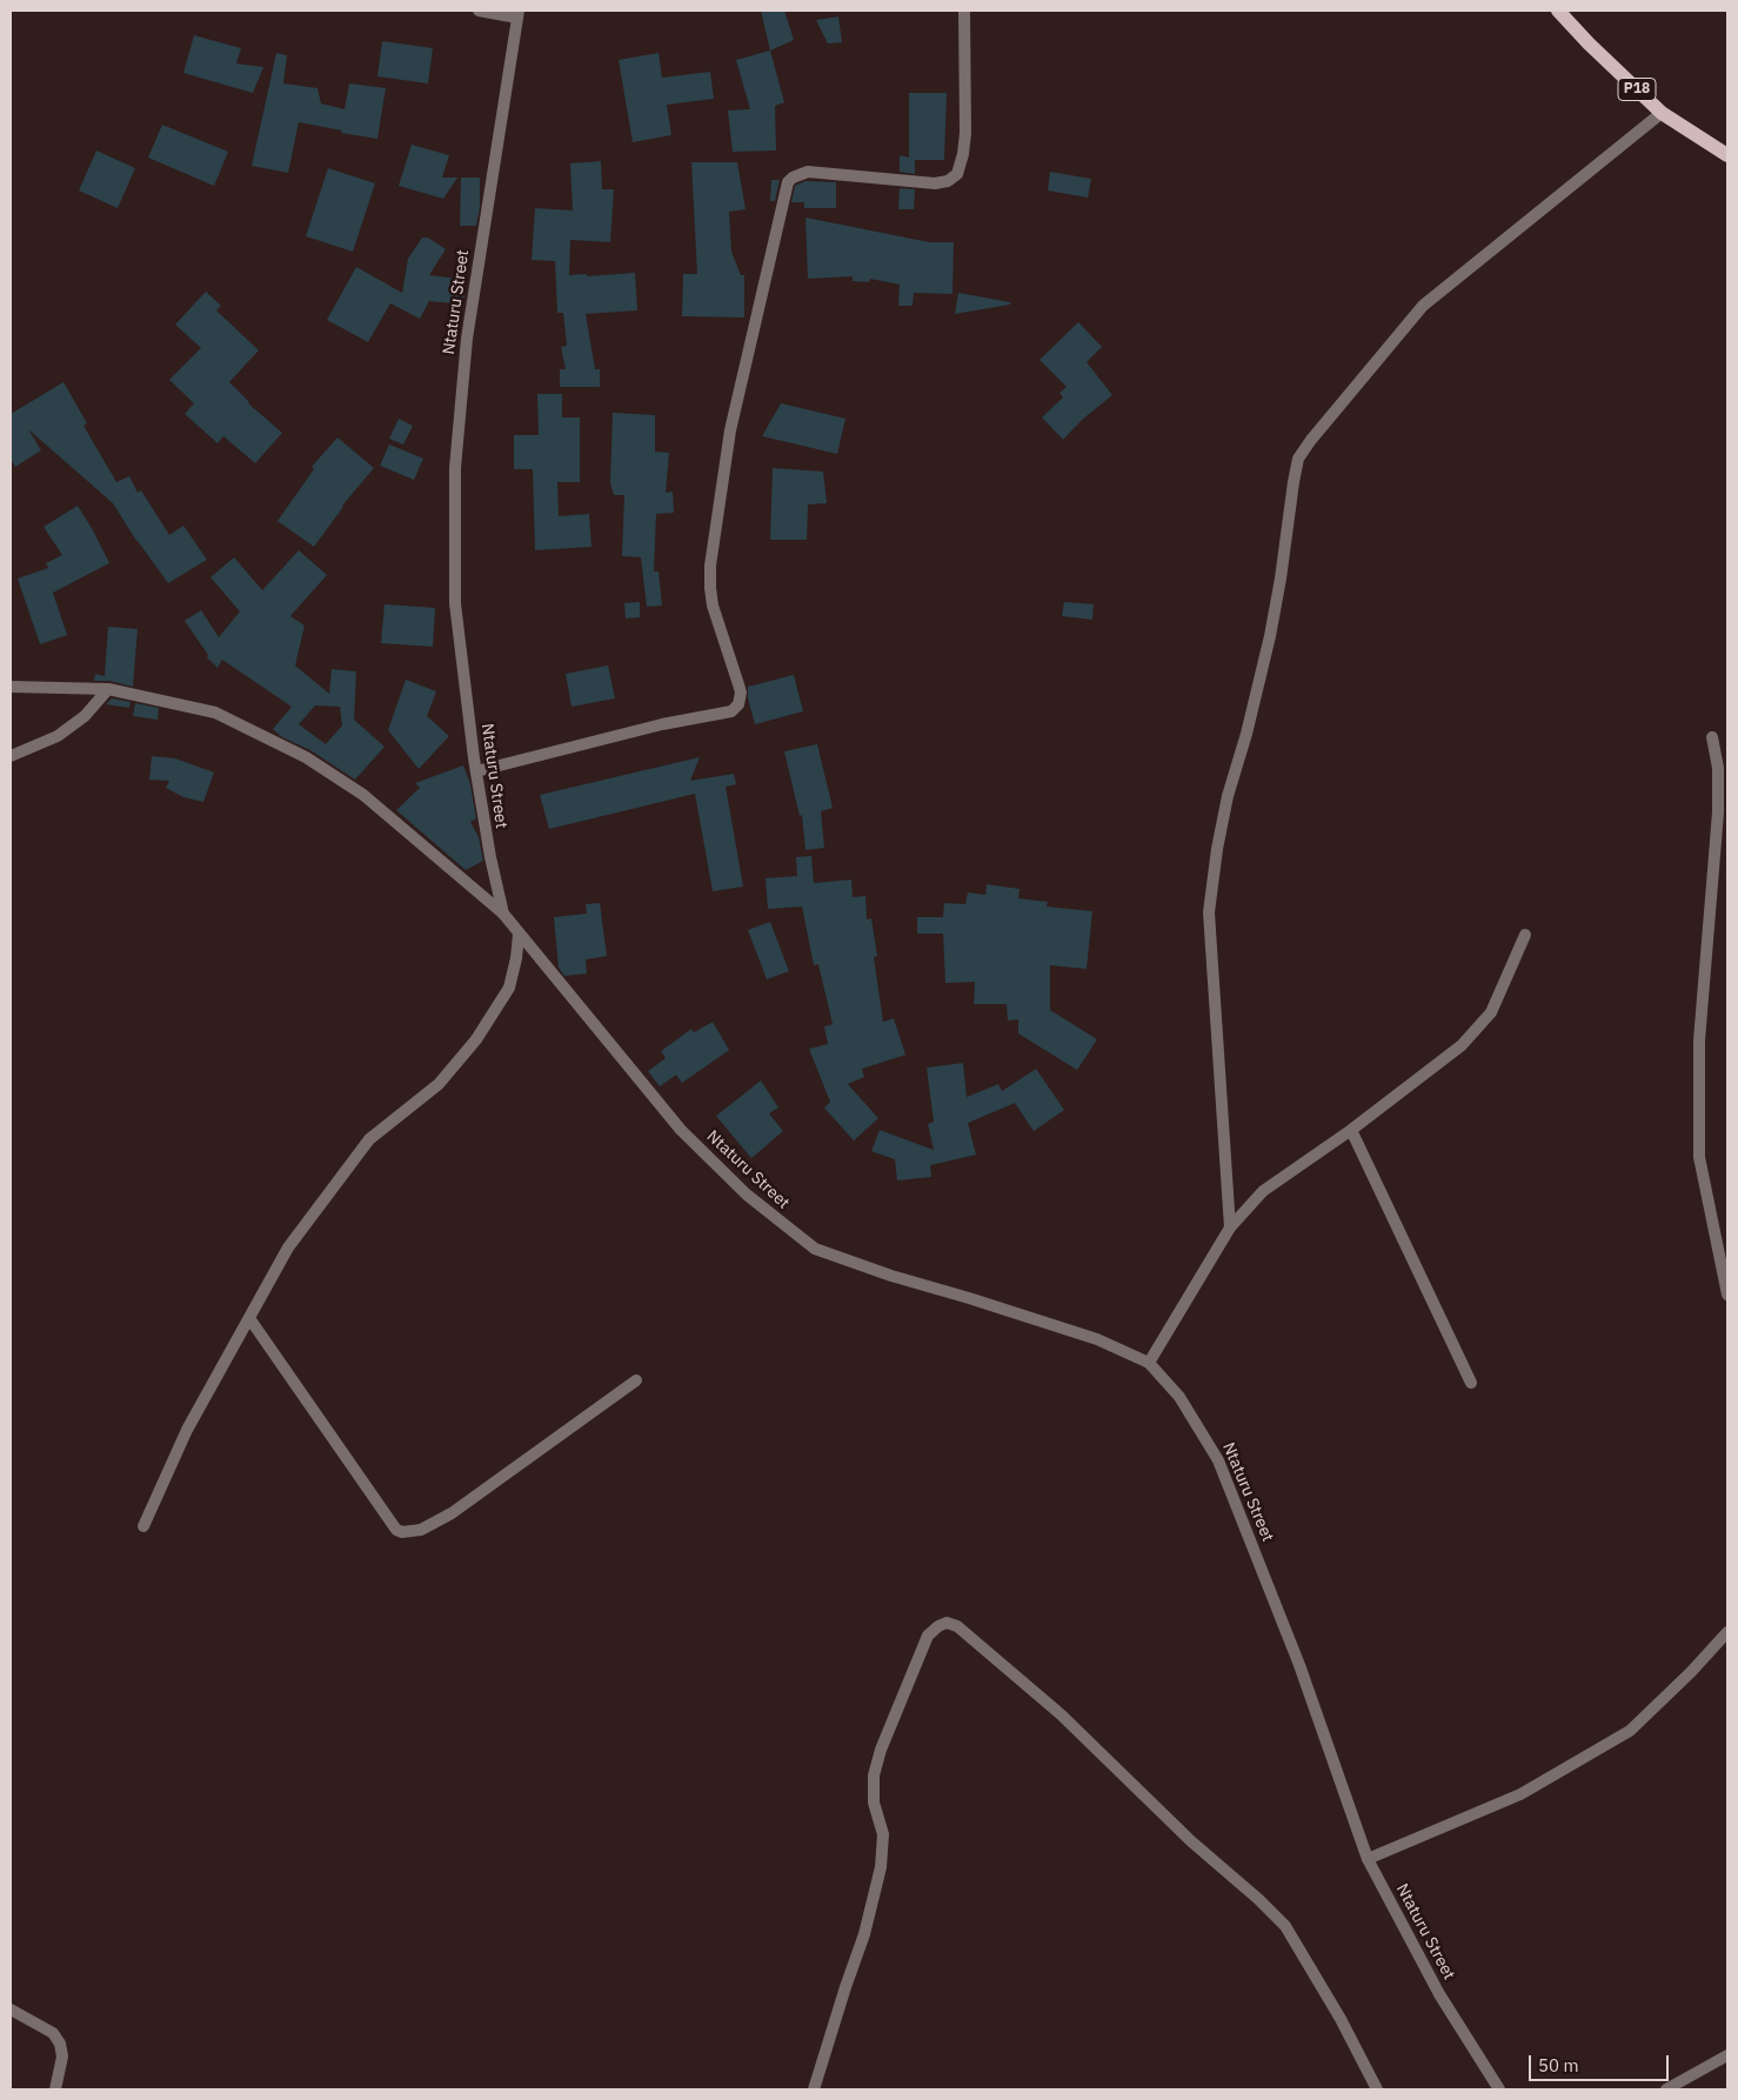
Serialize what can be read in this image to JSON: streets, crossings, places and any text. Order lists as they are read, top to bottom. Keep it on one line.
{"streets":{"main road":["P18"],"street":["Ntaturu Street"]},"scale_bar":"50 m"}
